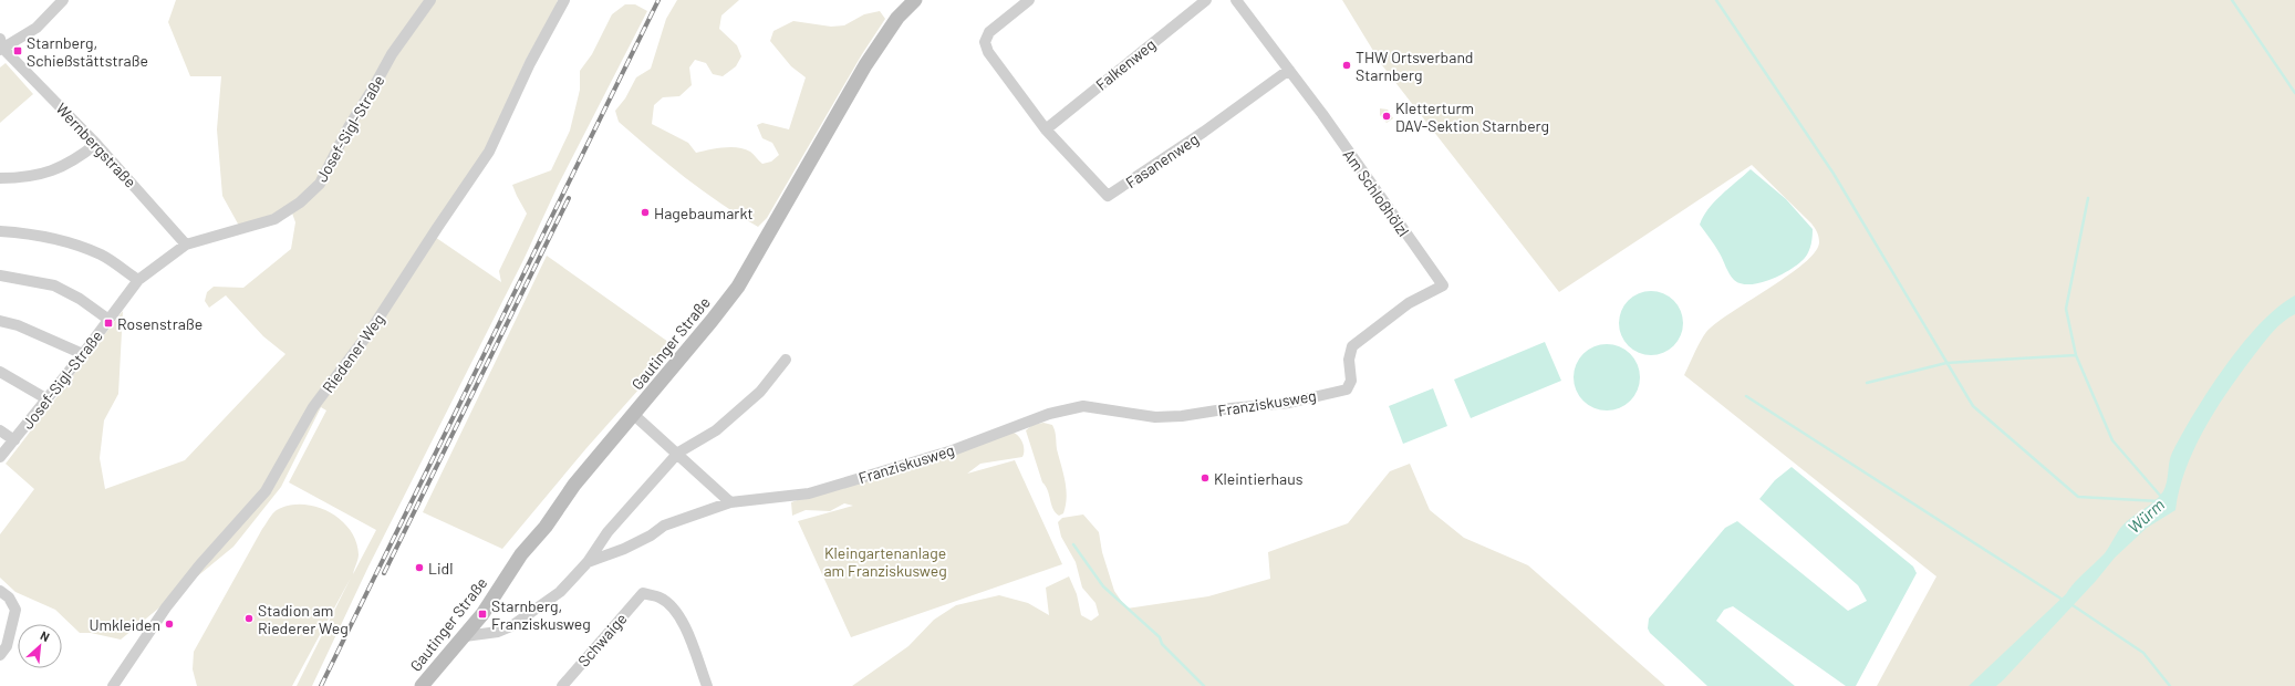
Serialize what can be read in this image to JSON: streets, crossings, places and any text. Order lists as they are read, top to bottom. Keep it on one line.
{"streets":{"main road":["Gautinger Straße"],"street":["Falkenweg","Josef-Sigl-Straße","Wernbergstraße","Fasanenweg","Am Schloßhölzl","Riedener Weg","Franziskusweg","Schwaige"]},"crossings":[["Falkenweg","Fasanenweg"],["Josef-Sigl-Straße","Wernbergstraße"],["Fasanenweg","Am Schloßhölzl"],["Am Schloßhölzl","Franziskusweg"],["Gautinger Straße","Franziskusweg"]],"water":["Würm"],"parks":["Kleingartenanlage am Franziskusweg"],"places":{"transit":["Starnberg, Schießstättstraße","Rosenstraße","Starnberg, Franziskusweg"],"other":["THW Ortsverband Starnberg","Kletterturm DAV-Sektion Starnberg","Hagebaumarkt","Kleintierhaus","Lidl","Stadion am Riederer Weg","Umkleiden"]},"north":"top right"}
